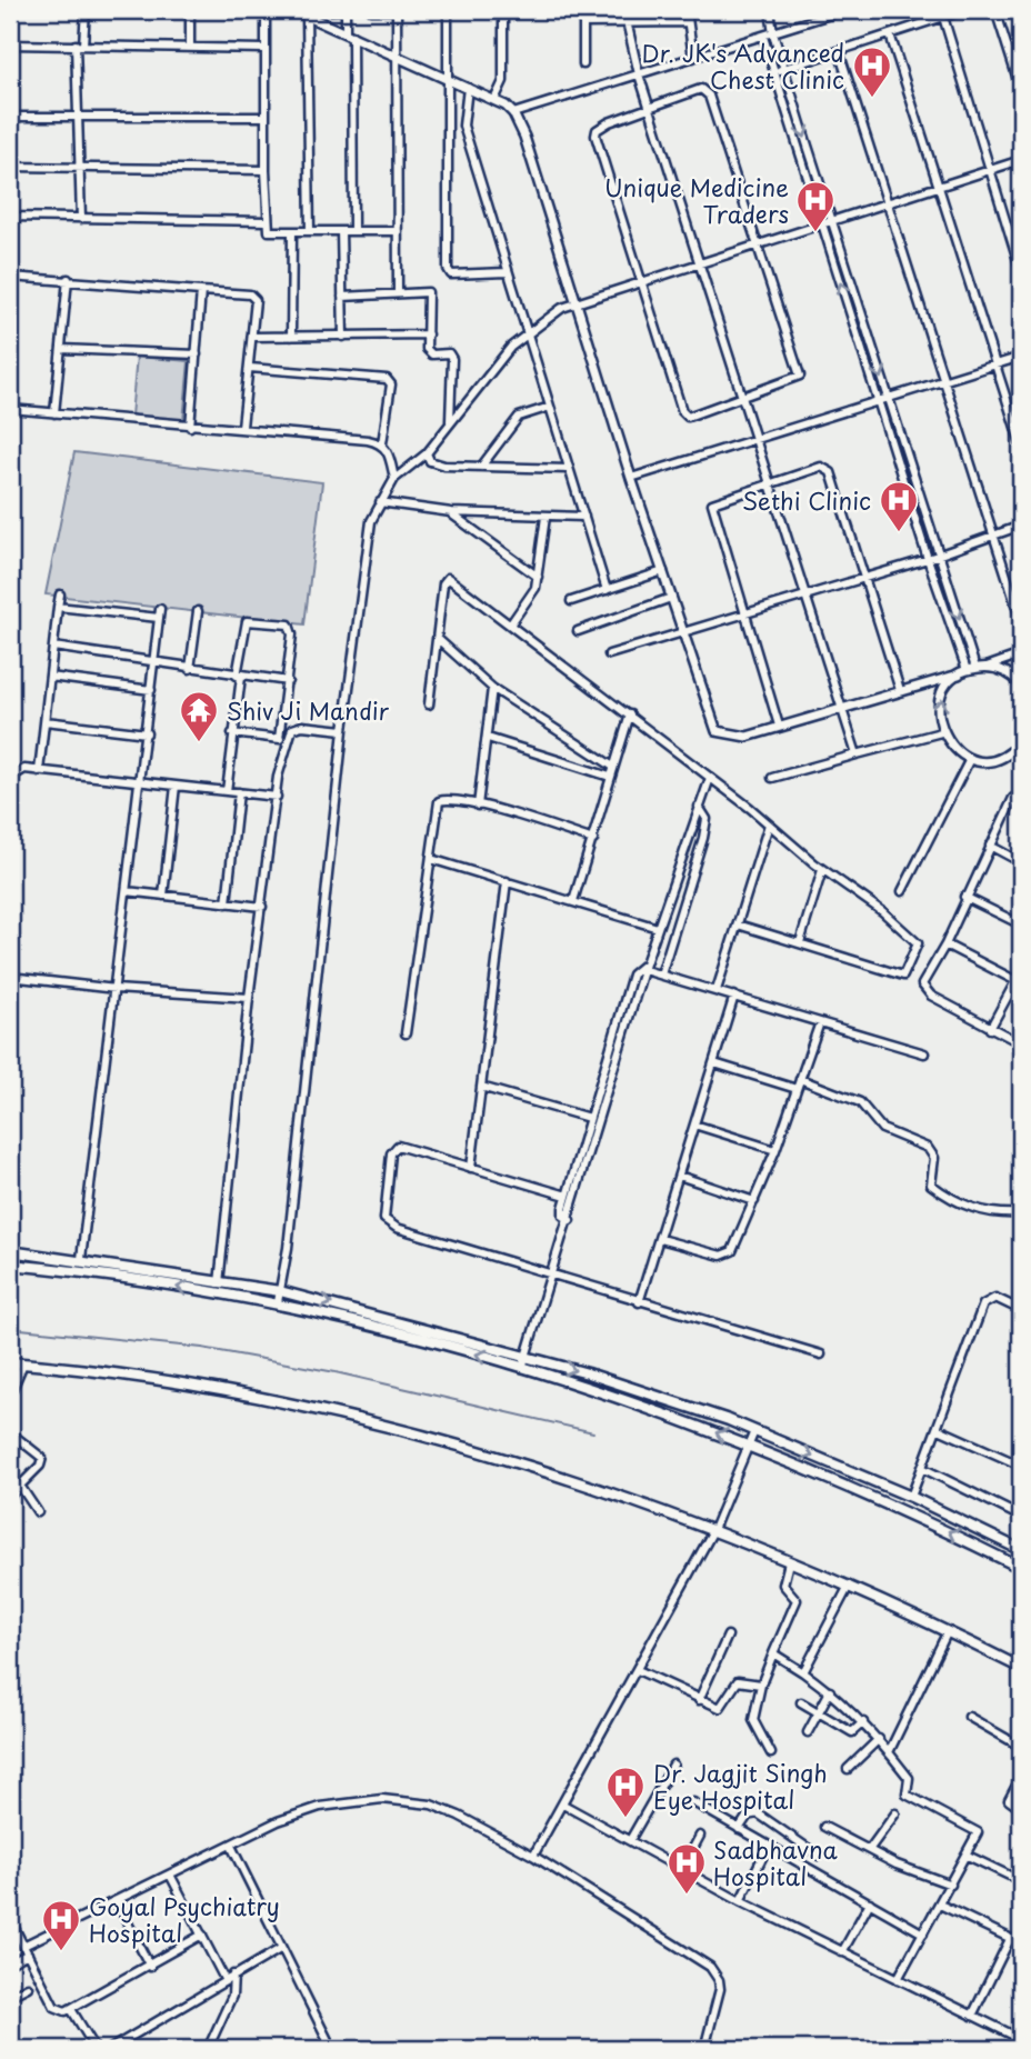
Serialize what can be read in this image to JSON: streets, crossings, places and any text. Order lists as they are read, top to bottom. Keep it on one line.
{"places":{"hospital":["Dr. JK's Advanced Chest Clinic","Unique Medicine Traders","Sethi Clinic","Dr. Jagjit Singh Eye Hospital","Sadbhavna Hospital","Goyal Psychiatry Hospital"],"temple":["Shiv Ji Mandir"]}}
